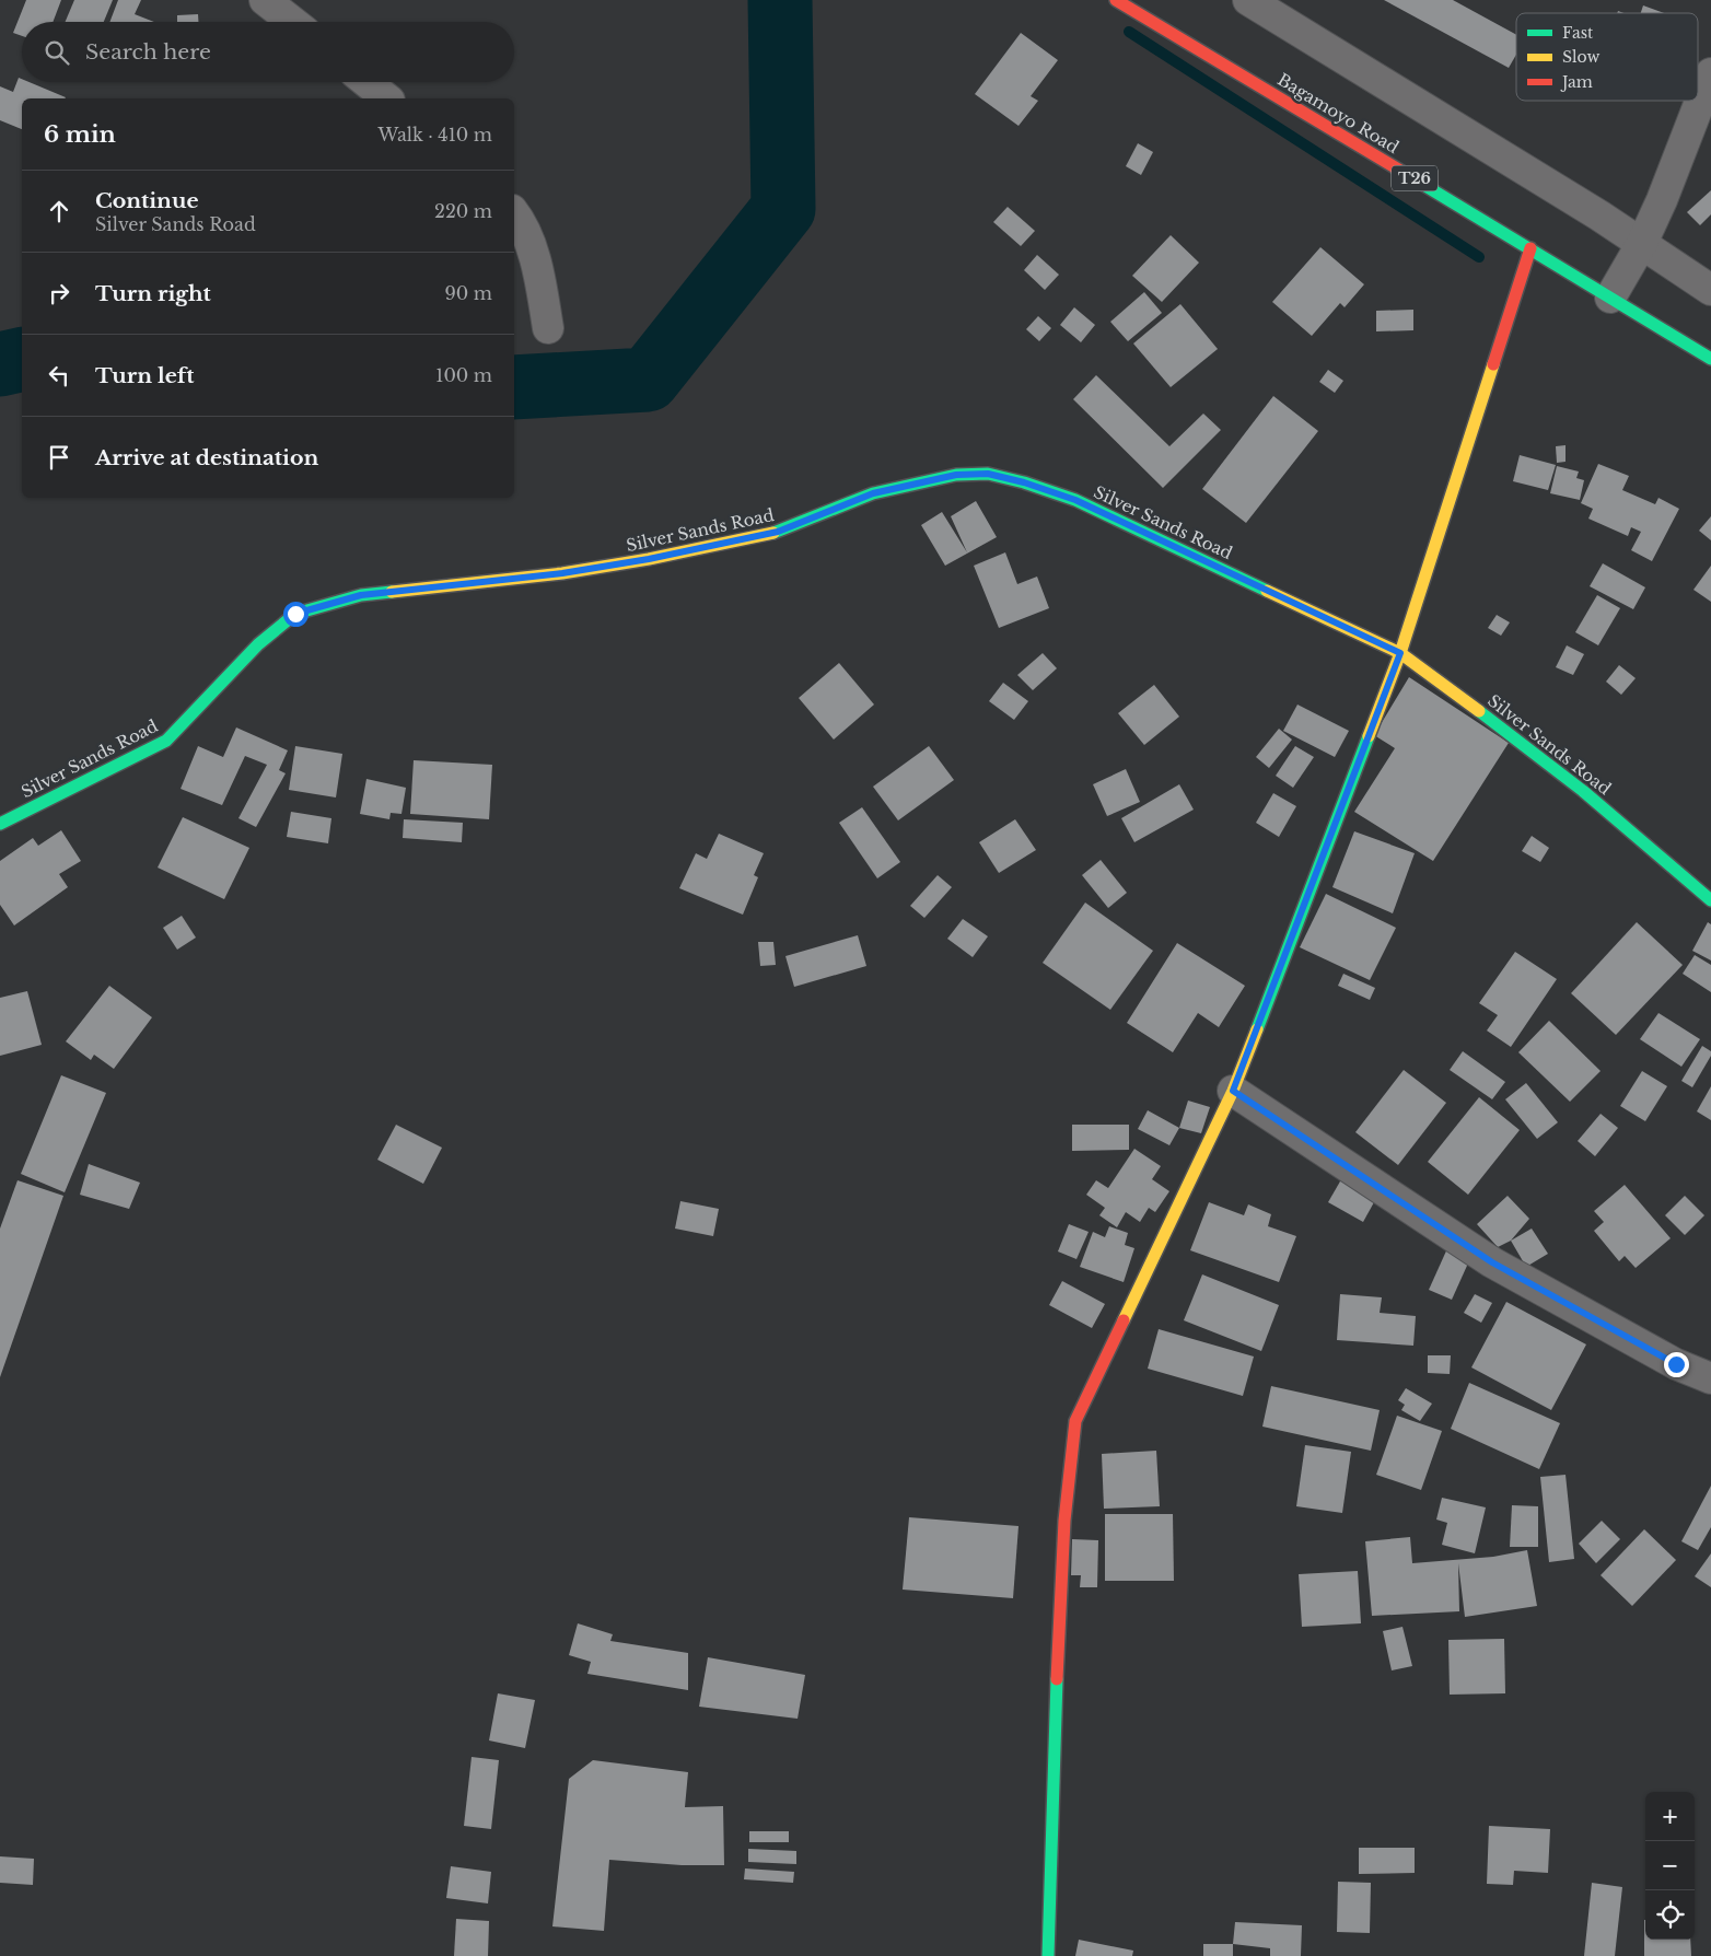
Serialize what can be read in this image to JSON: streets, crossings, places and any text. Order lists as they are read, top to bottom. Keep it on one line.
{"streets":{"main road":["Bagamoyo Road","T26","Silver Sands Road"]},"legend":["Fast","Slow","Jam"],"page":{"search":"Search here","heading":["6 min","Walk · 410 m"],"list":[["Continue","Silver Sands Road","220 m"],["Turn right","90 m"],["Turn left","100 m"],"Arrive at destination"],"map_buttons":["+","−"]}}
